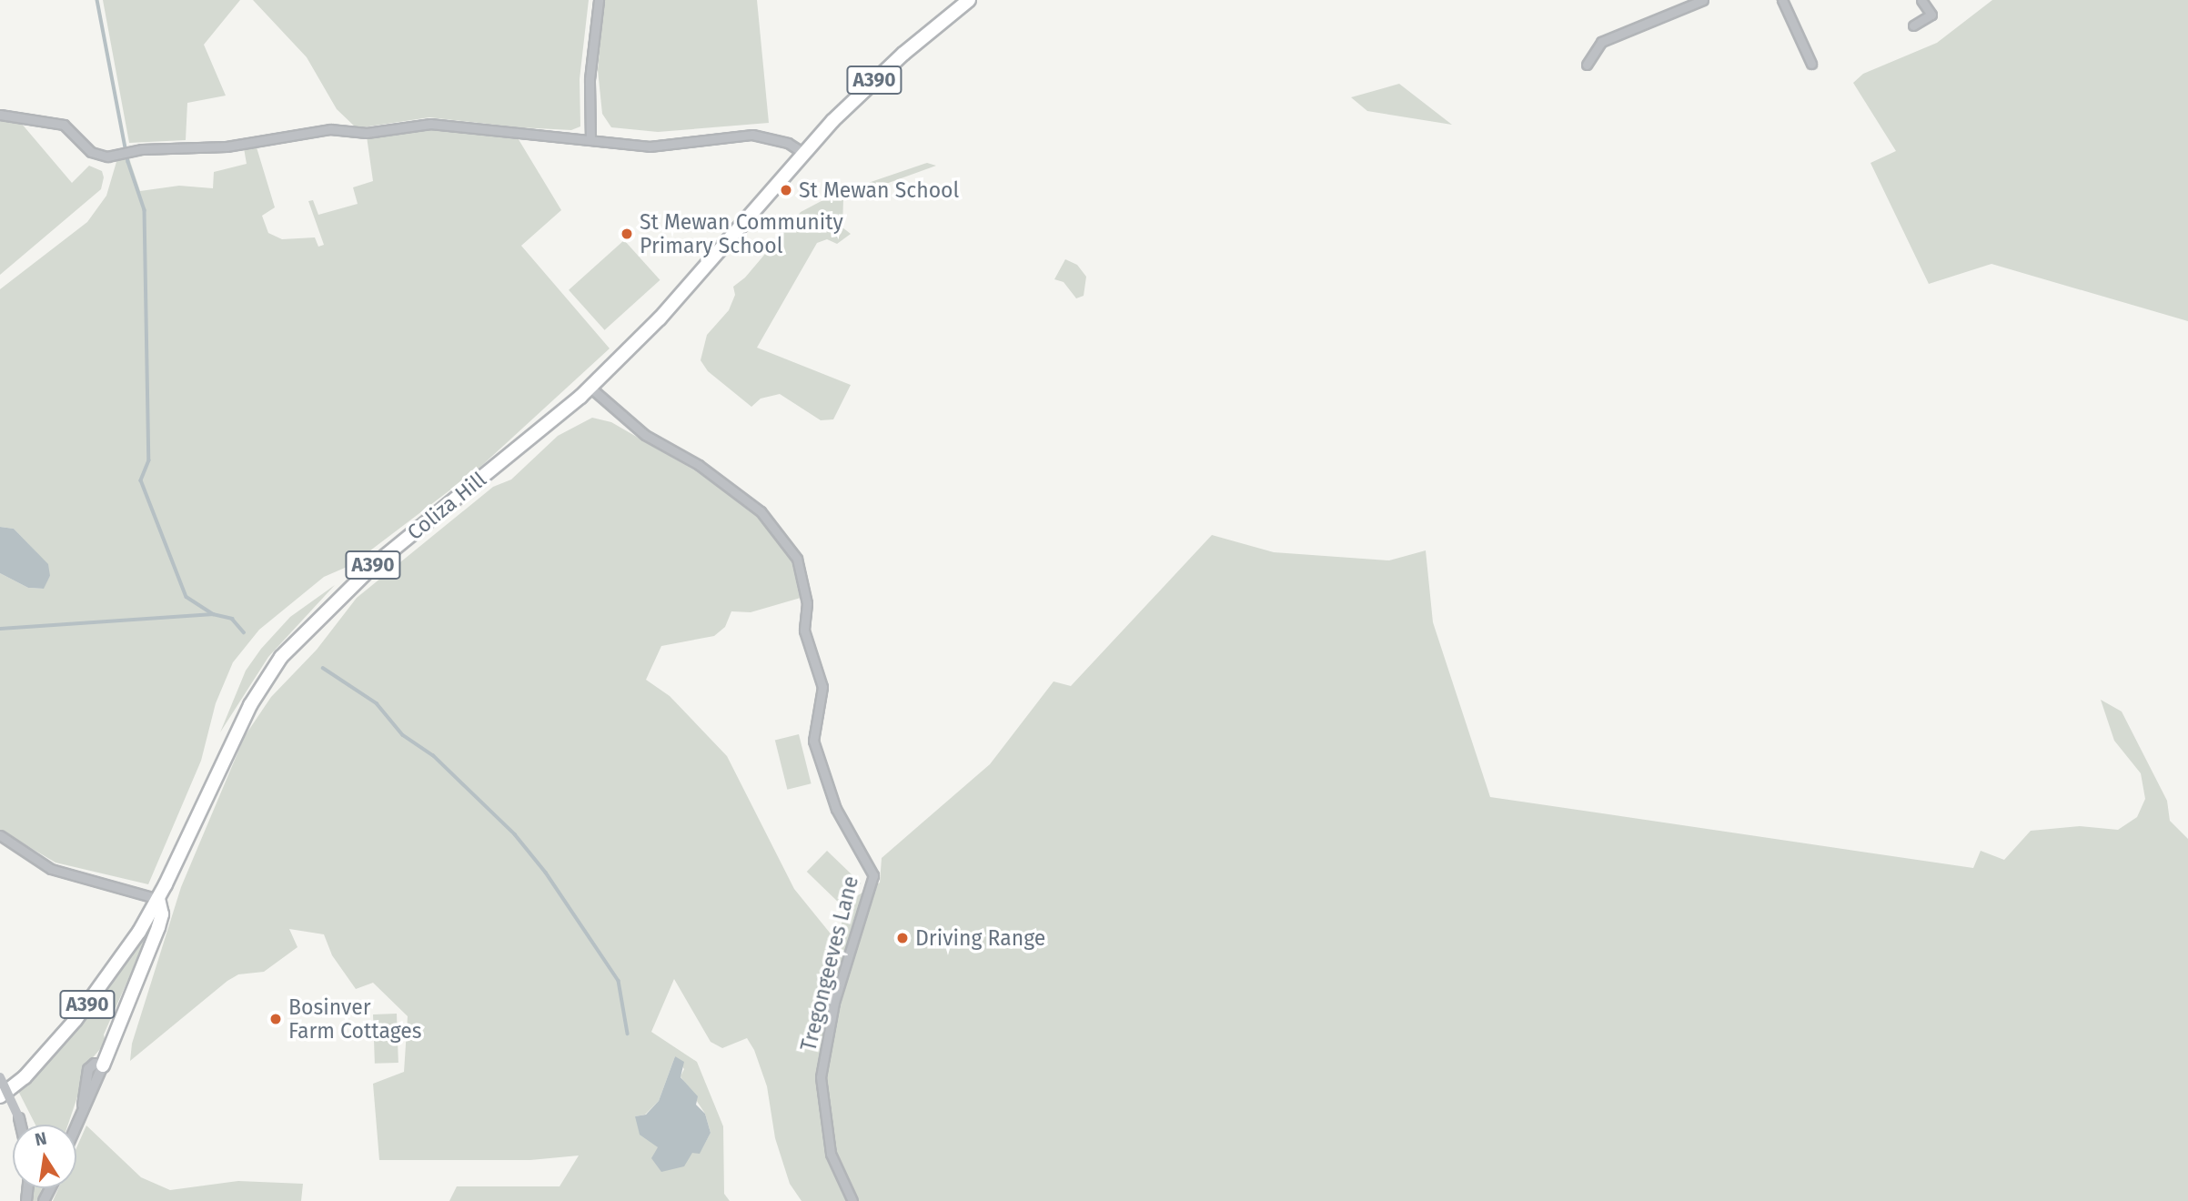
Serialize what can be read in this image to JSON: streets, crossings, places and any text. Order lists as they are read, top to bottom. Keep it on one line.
{"streets":{"highway":["A390","Coliza Hill"],"street":["Tregongeeves Lane"]},"crossings":[["A390","Coliza Hill"],["A390","Tregongeeves Lane"],["Coliza Hill","Tregongeeves Lane"]],"places":["St Mewan School","St Mewan Community Primary School","Driving Range","Bosinver Farm Cottages"],"north":"top"}
